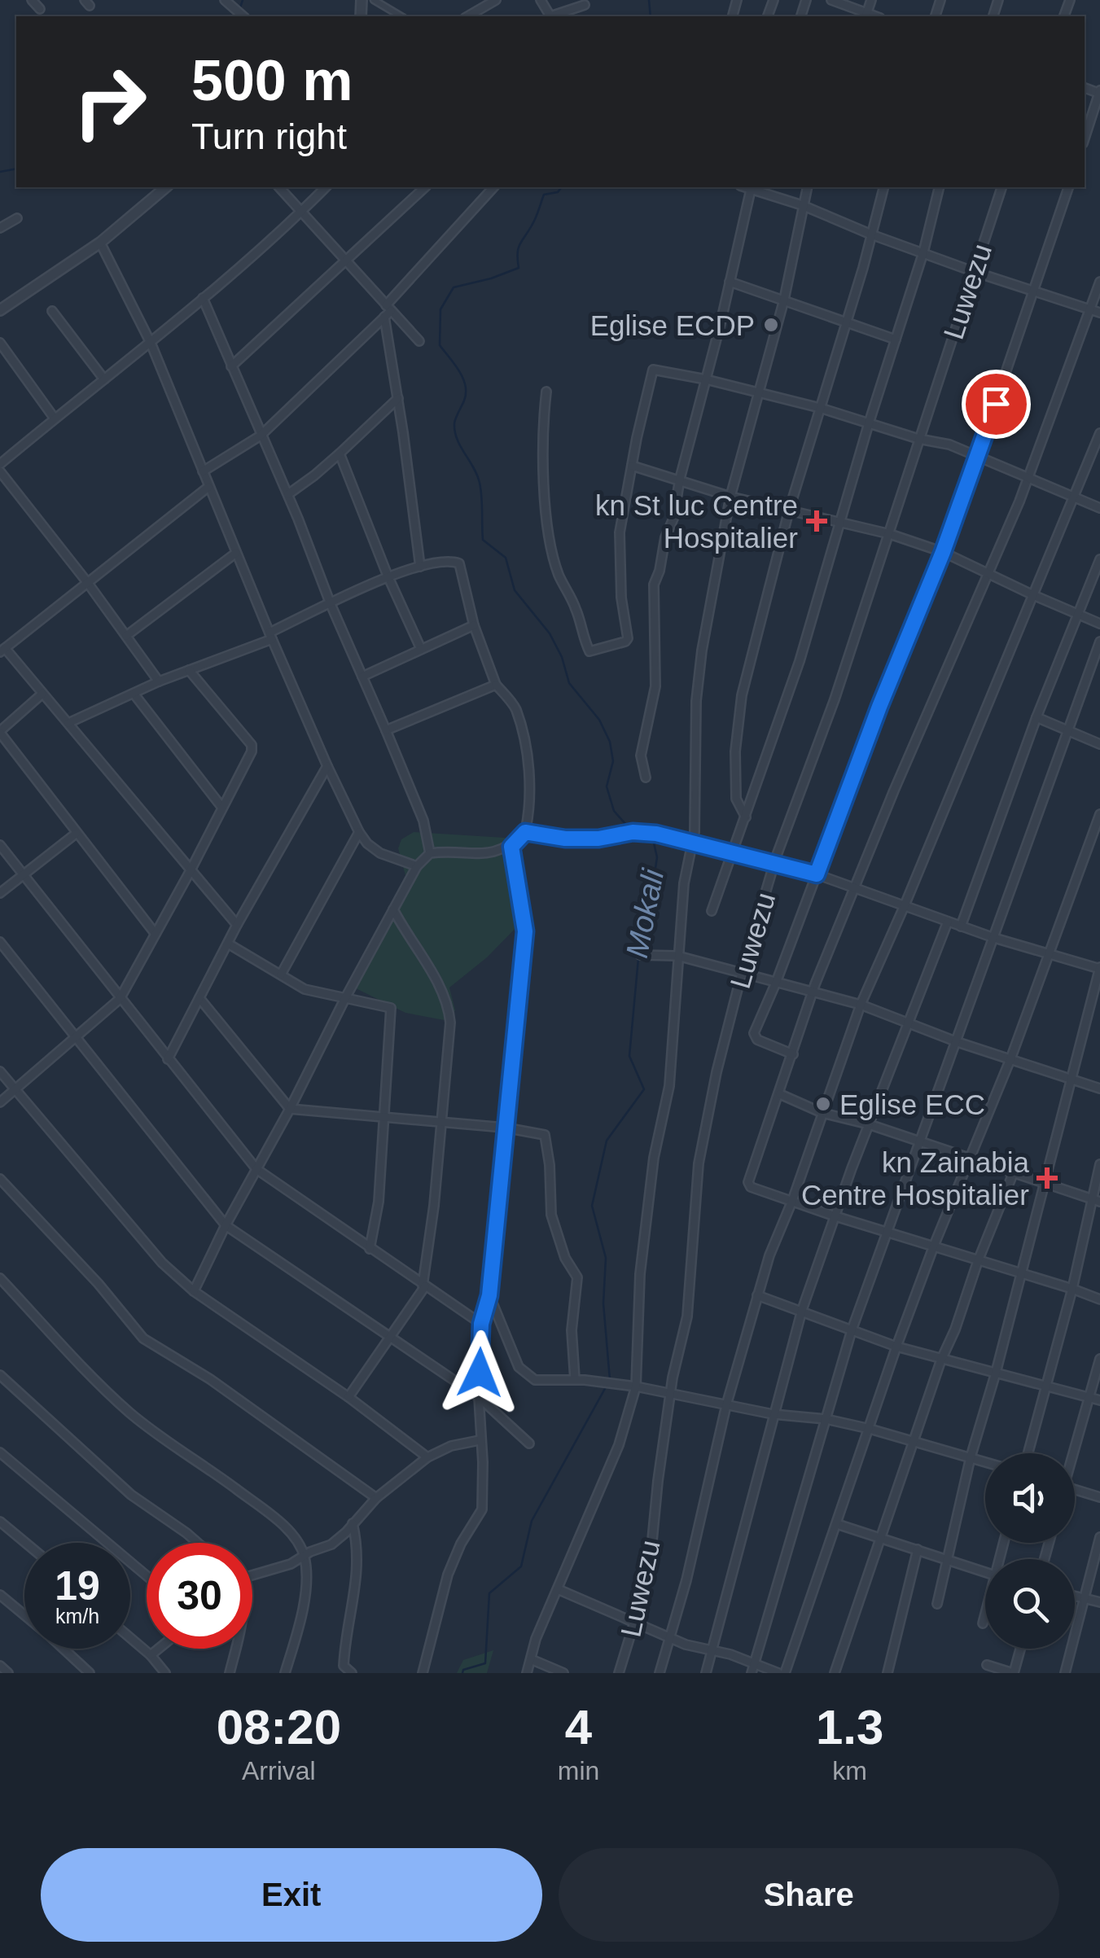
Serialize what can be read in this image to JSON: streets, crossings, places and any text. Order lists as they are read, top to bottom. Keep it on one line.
{"streets":{"street":["Luwezu"]},"water":["Mokali"],"places":{"other":["Eglise ECDP","Eglise ECC"],"health":["kn St luc Centre Hospitalier","kn Zainabia Centre Hospitalier"]},"page":{"turn":["500 m","Turn right"],"speed":"19 km/h","limit":"30","eta":["08:20","Arrival","4","min","1.3","km"],"buttons":["Exit","Share"]}}
